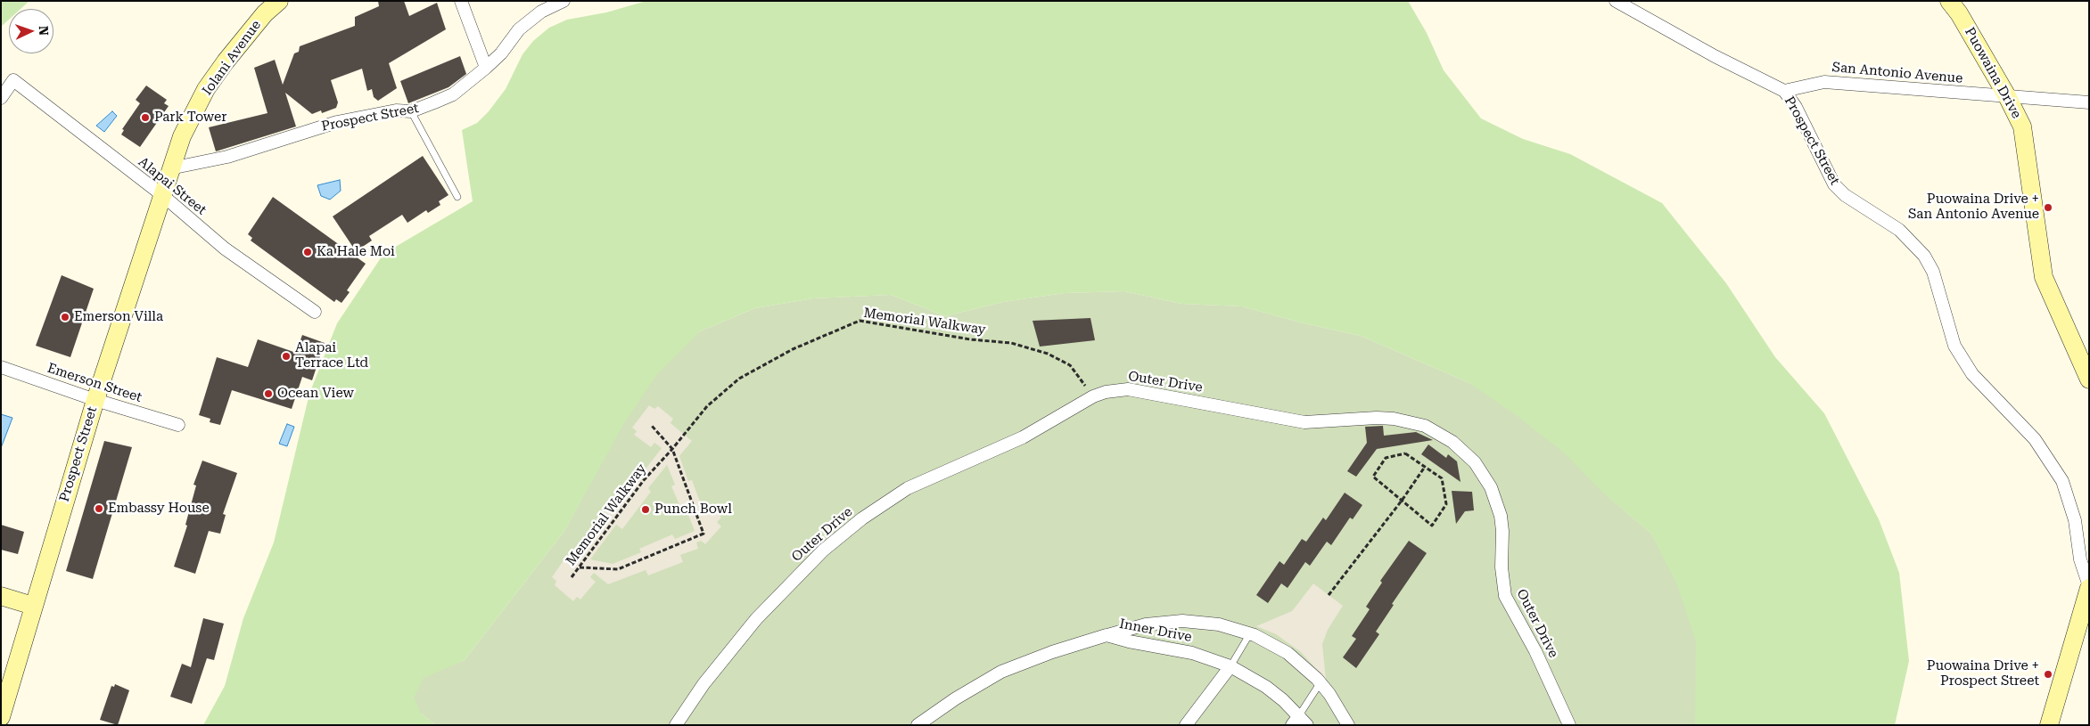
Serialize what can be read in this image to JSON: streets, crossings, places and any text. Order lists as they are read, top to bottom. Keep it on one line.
{"streets":{"main road":["Iolani Avenue","Puowaina Drive","Prospect Street"],"street":["San Antonio Avenue","Alapai Street","Outer Drive","Emerson Street","Inner Drive"],"path":["Memorial Walkway"]},"crossings":[["Iolani Avenue","Prospect Street"],["Iolani Avenue","Alapai Street"],["San Antonio Avenue","Puowaina Drive"],["San Antonio Avenue","Prospect Street"],["Prospect Street","Alapai Street"],["Prospect Street","Emerson Street"],["Memorial Walkway","Outer Drive"]],"places":["Park Tower","Puowaina Drive + San Antonio Avenue","Ka Hale Moi","Emerson Villa","Alapai Terrace Ltd","Ocean View","Embassy House","Punch Bowl","Puowaina Drive + Prospect Street"],"north":"right"}
